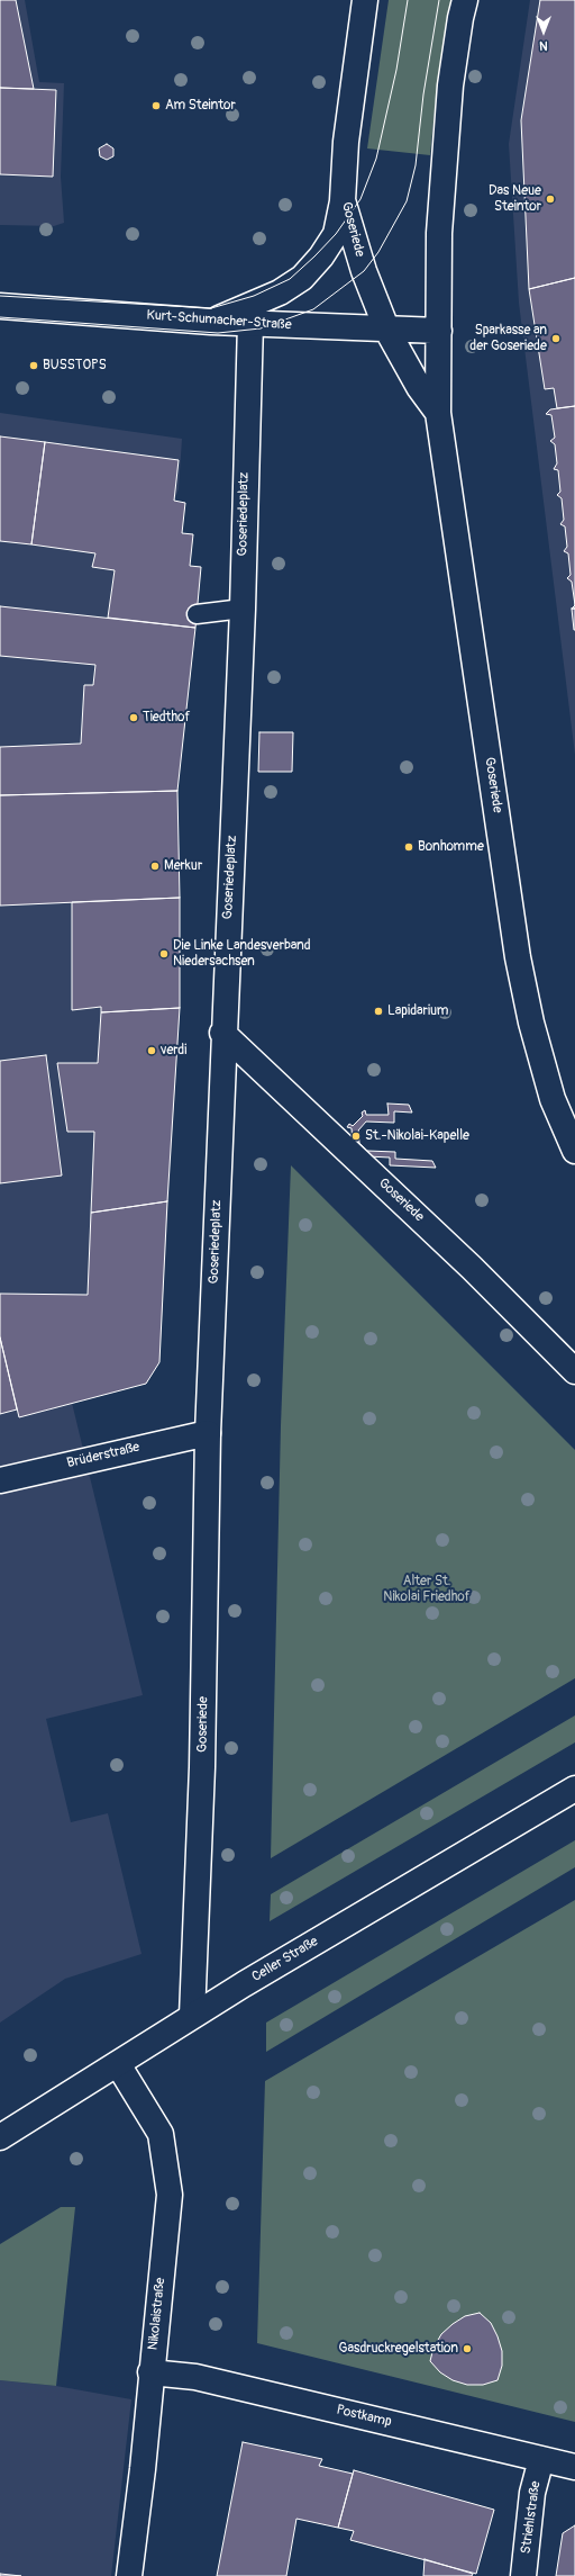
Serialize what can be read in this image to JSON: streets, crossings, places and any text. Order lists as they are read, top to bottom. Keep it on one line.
{"streets":{"street":["Goseriede","Kurt-Schumacher-Straße","Goseriedeplatz","Brüderstraße","Celler Straße","Nikolaistraße","Postkamp","Striehlstraße"]},"crossings":[["Goseriede","Kurt-Schumacher-Straße"],["Goseriede","Goseriedeplatz"],["Goseriede","Brüderstraße"],["Goseriede","Celler Straße"],["Kurt-Schumacher-Straße","Goseriedeplatz"],["Goseriedeplatz","Brüderstraße"],["Celler Straße","Nikolaistraße"],["Nikolaistraße","Postkamp"],["Postkamp","Striehlstraße"]],"parks":["Alter St. Nikolai Friedhof"],"places":["Am Steintor","Das Neue Steintor","Sparkasse an der Goseriede","BUSSTOPS","Tiedthof","Bonhomme","Merkur","Die Linke Landesverband Niedersachsen","Lapidarium","verdi","St.-Nikolai-Kapelle","Gasdruckregelstation"],"north":"bottom"}
